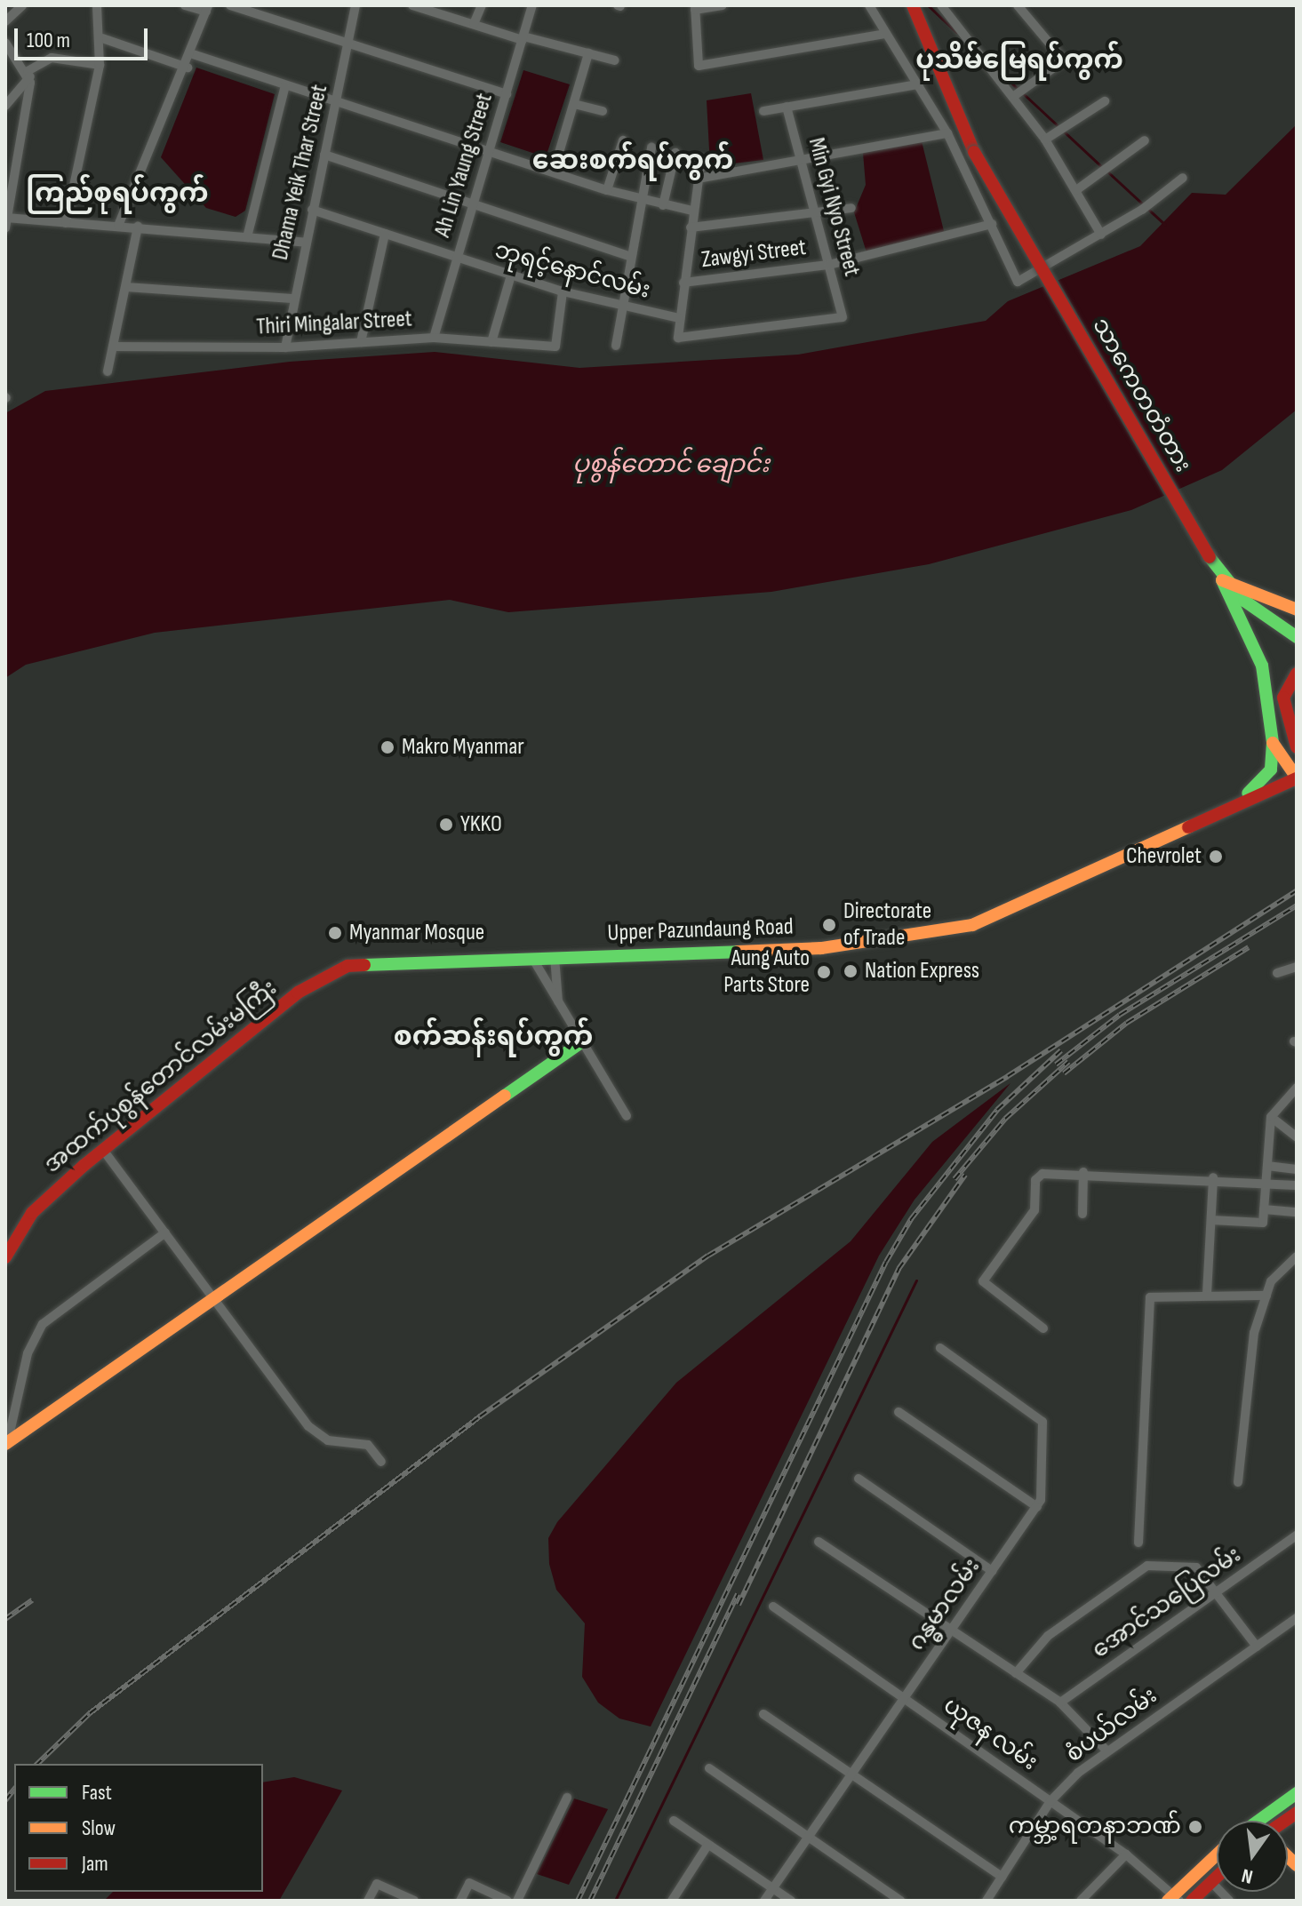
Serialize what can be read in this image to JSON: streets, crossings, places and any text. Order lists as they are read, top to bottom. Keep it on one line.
{"streets":{"main road":["သာကေတတံတား","Upper Pazundaung Road","အထက်ပုစွန်တောင်လမ်းမကြီး"],"street":["Ah Lin Yaung Street","Dhama Yeik Thar Street","Min Gyi Nyo Street","Zawgyi Street","ဘုရင့်နောင်လမ်း","Thiri Mingalar Street","အောင်သပြေလမ်း","ဂန္ဓမာလမ်း","စံပယ်လမ်း","ယုဇန လမ်း"]},"crossings":[["Ah Lin Yaung Street","ဘုရင့်နောင်လမ်း"],["Ah Lin Yaung Street","Thiri Mingalar Street"],["Dhama Yeik Thar Street","ဘုရင့်နောင်လမ်း"],["Dhama Yeik Thar Street","Thiri Mingalar Street"],["Min Gyi Nyo Street","Zawgyi Street"],["Min Gyi Nyo Street","ဘုရင့်နောင်လမ်း"],["ဘုရင့်နောင်လမ်း","Thiri Mingalar Street"],["Upper Pazundaung Road","အထက်ပုစွန်တောင်လမ်းမကြီး"],["ဂန္ဓမာလမ်း","ယုဇန လမ်း"],["စံပယ်လမ်း","ယုဇန လမ်း"]],"districts":["ပုသိမ်မြေရပ်ကွက်","ဆေးစက်ရပ်ကွက်","ကြည်စုရပ်ကွက်","စက်ဆန်းရပ်ကွက်"],"water":["ပုစွန်တောင် ချောင်း"],"places":["Makro Myanmar","YKKO","Chevrolet","Directorate of Trade","Myanmar Mosque","Nation Express","Aung Auto Parts Store","ကမ္ဘာ့ရတနာဘဏ်"],"legend":["Fast","Slow","Jam"],"scale_bar":"100 m","north":"bottom"}
